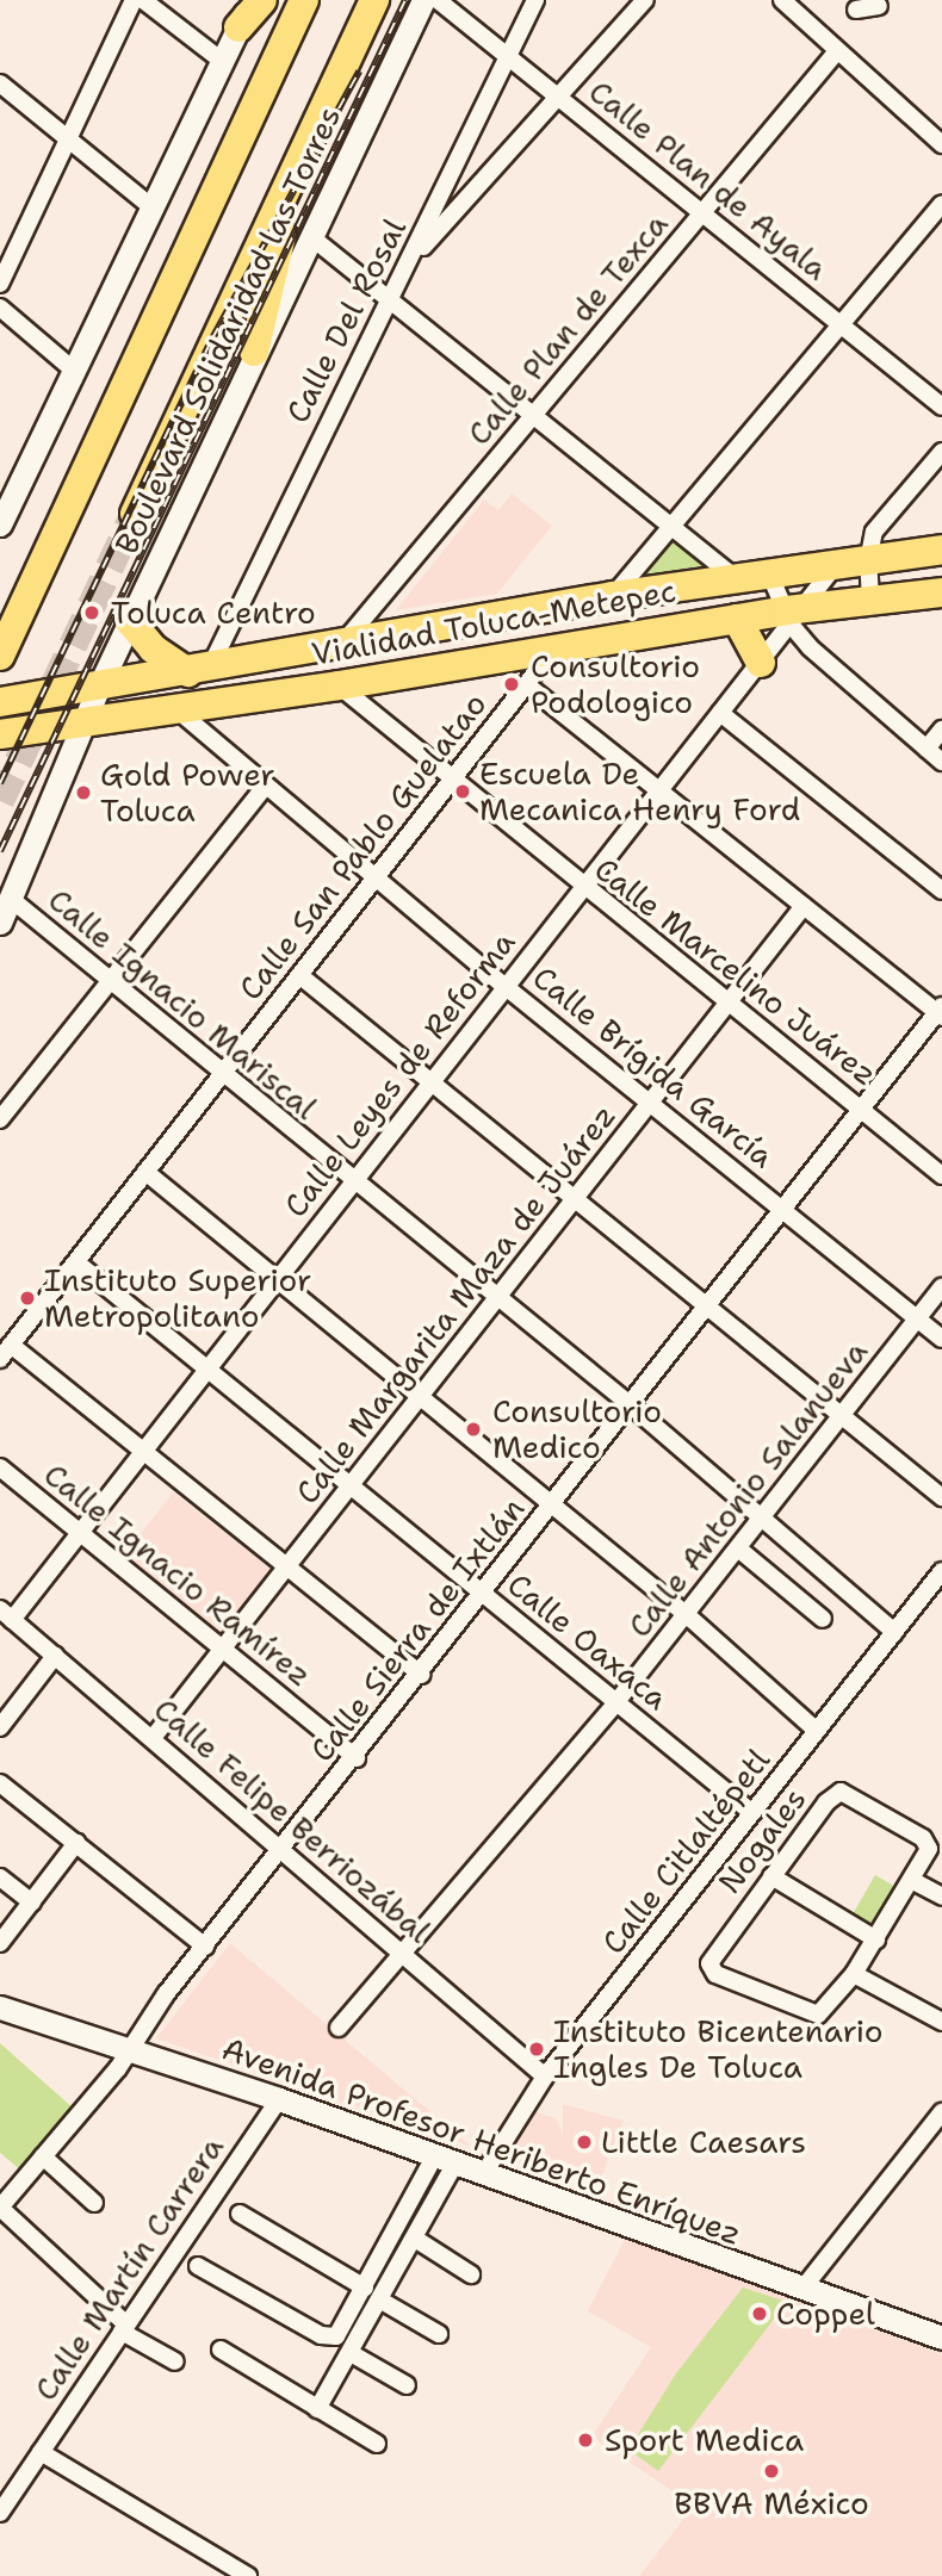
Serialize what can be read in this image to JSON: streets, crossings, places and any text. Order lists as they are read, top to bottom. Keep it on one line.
{"streets":{"highway":["Boulevard Solidaridad las Torres","Vialidad Toluca-Metepec"],"main road":["Avenida Profesor Heriberto Enríquez"],"street":["Calle Plan de Ayala","Calle Del Rosal","Calle Plan de Texca","Calle San Pablo Guelatao","Calle Marcelino Juárez","Calle Ignacio Mariscal","Calle Brígida García","Calle Leyes de Reforma","Calle Margarita Maza de Juárez","Calle Antonio Salanueva","Calle Ignacio Ramírez","Calle Sierra de Ixtlán","Calle Oaxaca","Calle Felipe Berriozábal","Nogales","Calle Citlaltépetl","Calle Martín Carrera"]},"crossings":[["Calle Plan de Ayala","Calle Del Rosal"],["Calle Plan de Ayala","Calle Plan de Texca"],["Calle Del Rosal","Vialidad Toluca-Metepec"],["Calle Plan de Texca","Vialidad Toluca-Metepec"],["Boulevard Solidaridad las Torres","Vialidad Toluca-Metepec"],["Boulevard Solidaridad las Torres","Calle Ignacio Mariscal"],["Vialidad Toluca-Metepec","Calle San Pablo Guelatao"],["Vialidad Toluca-Metepec","Calle Marcelino Juárez"],["Vialidad Toluca-Metepec","Calle Brígida García"],["Vialidad Toluca-Metepec","Calle Leyes de Reforma"],["Calle San Pablo Guelatao","Calle Marcelino Juárez"],["Calle San Pablo Guelatao","Calle Ignacio Mariscal"],["Calle San Pablo Guelatao","Calle Brígida García"],["Calle San Pablo Guelatao","Calle Oaxaca"],["Calle Marcelino Juárez","Calle Leyes de Reforma"],["Calle Marcelino Juárez","Calle Margarita Maza de Juárez"],["Calle Marcelino Juárez","Calle Sierra de Ixtlán"],["Calle Ignacio Mariscal","Calle Leyes de Reforma"],["Calle Ignacio Mariscal","Calle Margarita Maza de Juárez"],["Calle Ignacio Mariscal","Calle Antonio Salanueva"],["Calle Ignacio Mariscal","Calle Sierra de Ixtlán"],["Calle Ignacio Mariscal","Calle Citlaltépetl"],["Calle Brígida García","Calle Leyes de Reforma"],["Calle Brígida García","Calle Margarita Maza de Juárez"],["Calle Brígida García","Calle Antonio Salanueva"],["Calle Brígida García","Calle Sierra de Ixtlán"],["Calle Leyes de Reforma","Calle Ignacio Ramírez"],["Calle Leyes de Reforma","Calle Oaxaca"],["Calle Leyes de Reforma","Calle Felipe Berriozábal"],["Calle Margarita Maza de Juárez","Calle Ignacio Ramírez"],["Calle Margarita Maza de Juárez","Calle Oaxaca"],["Calle Margarita Maza de Juárez","Calle Felipe Berriozábal"],["Calle Antonio Salanueva","Calle Oaxaca"],["Calle Antonio Salanueva","Calle Felipe Berriozábal"],["Calle Ignacio Ramírez","Calle Sierra de Ixtlán"],["Calle Sierra de Ixtlán","Calle Oaxaca"],["Calle Sierra de Ixtlán","Calle Felipe Berriozábal"],["Calle Sierra de Ixtlán","Avenida Profesor Heriberto Enríquez"],["Calle Oaxaca","Calle Citlaltépetl"],["Calle Felipe Berriozábal","Calle Citlaltépetl"],["Calle Citlaltépetl","Avenida Profesor Heriberto Enríquez"],["Avenida Profesor Heriberto Enríquez","Calle Martín Carrera"]],"places":["Toluca Centro","Consultorio Podologico","Escuela De Mecanica Henry Ford","Gold Power Toluca","Instituto Superior Metropolitano","Consultorio Medico","Instituto Bicentenario Ingles De Toluca","Little Caesars","Coppel","Sport Medica","BBVA México"]}
